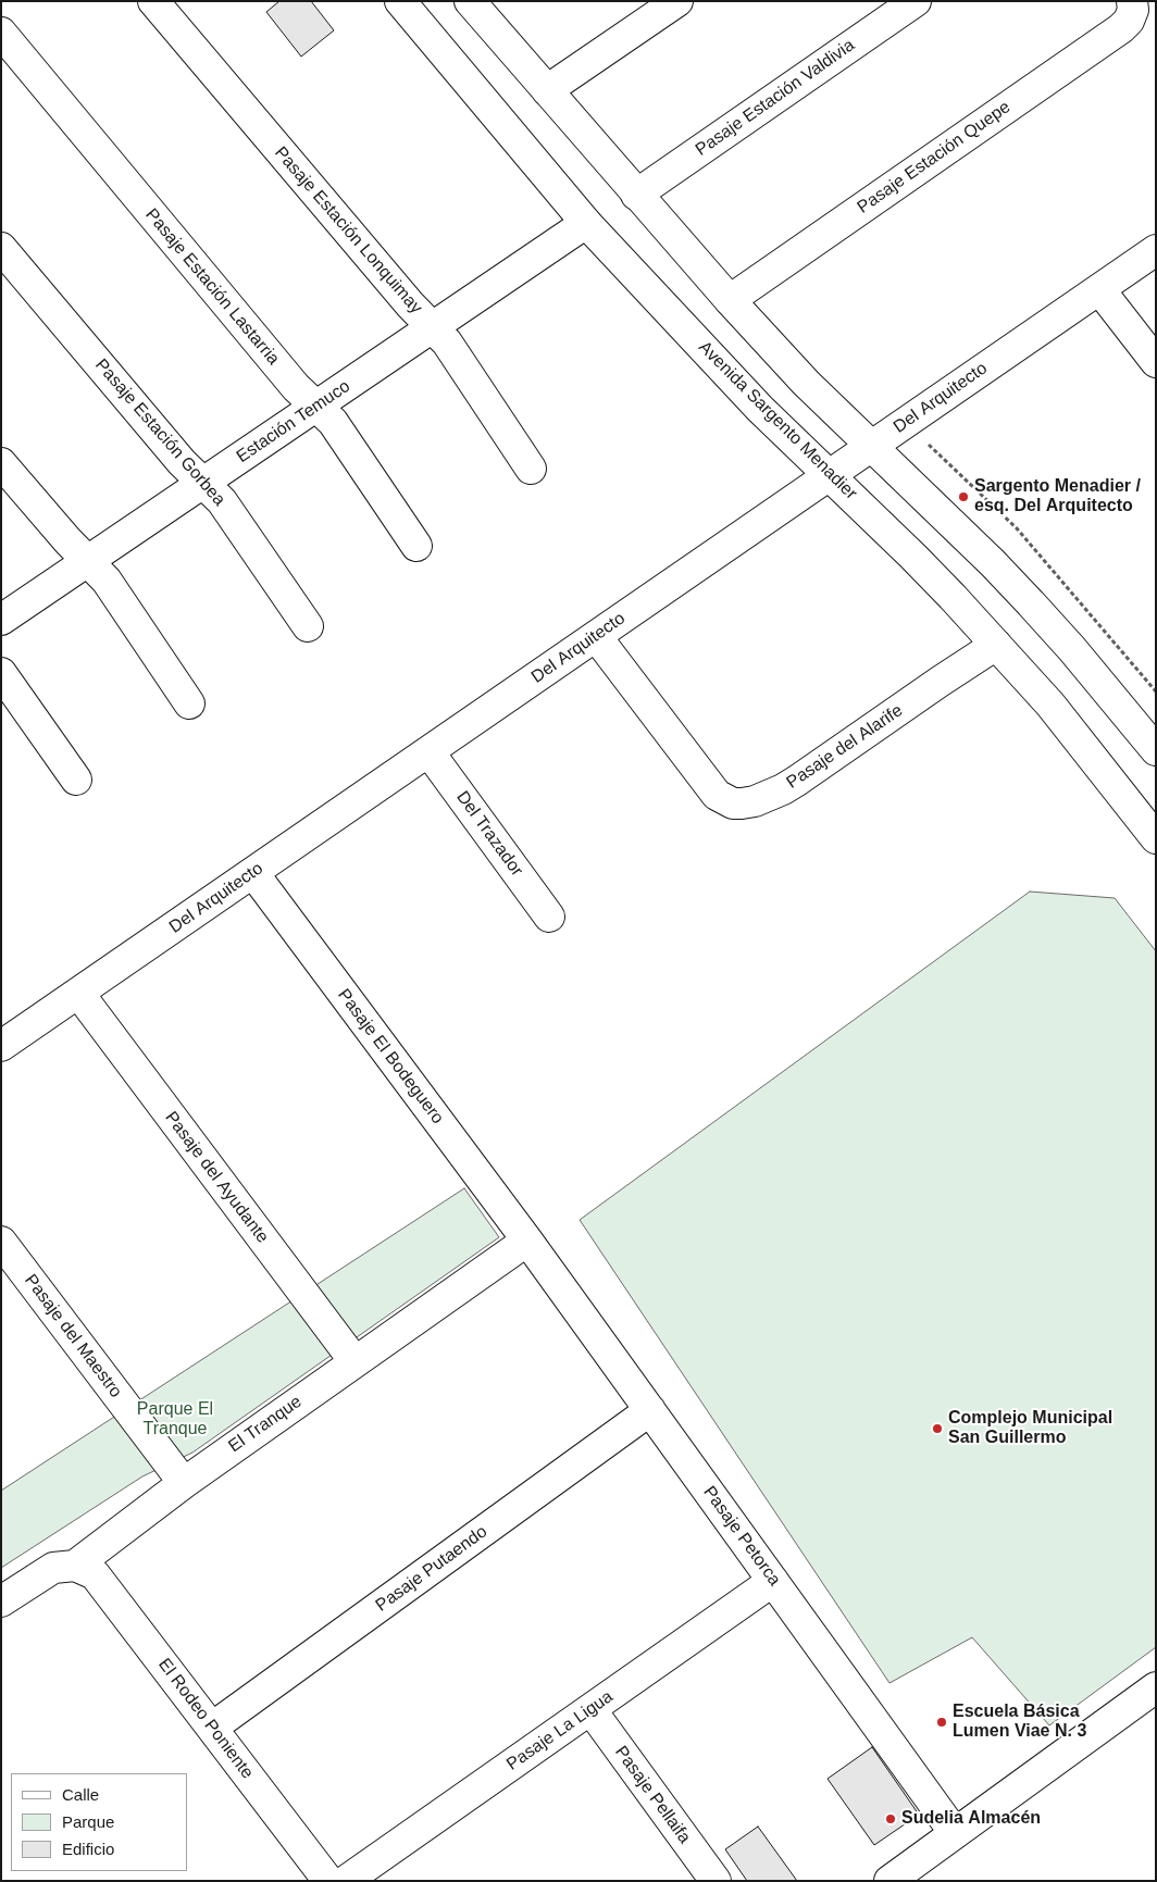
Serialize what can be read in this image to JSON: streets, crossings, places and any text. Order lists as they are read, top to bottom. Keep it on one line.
{"streets":{"street":["Pasaje Estación Valdivia","Pasaje Estación Quepe","Pasaje Estación Lonquimay","Pasaje Estación Lastarria","Del Arquitecto","Avenida Sargento Menadier","Estación Temuco","Pasaje Estación Gorbea","Pasaje del Alarife","Del Trazador","Pasaje El Bodeguero","Pasaje del Ayudante","Pasaje del Maestro","El Tranque","Pasaje Petorca","Pasaje Putaendo","El Rodeo Poniente","Pasaje La Ligua","Pasaje Pellaifa"]},"crossings":[["Pasaje Estación Lonquimay","Estación Temuco"],["Pasaje Estación Lastarria","Estación Temuco"],["Del Arquitecto","Avenida Sargento Menadier"],["Del Arquitecto","Pasaje del Alarife"],["Del Arquitecto","Del Trazador"],["Del Arquitecto","Pasaje El Bodeguero"],["Del Arquitecto","Pasaje del Ayudante"],["Avenida Sargento Menadier","Estación Temuco"],["Avenida Sargento Menadier","Pasaje del Alarife"],["Estación Temuco","Pasaje Estación Gorbea"],["Pasaje El Bodeguero","El Tranque"],["Pasaje El Bodeguero","Pasaje Petorca"],["Pasaje del Ayudante","El Tranque"],["Pasaje del Maestro","El Tranque"],["El Tranque","Pasaje Petorca"],["El Tranque","El Rodeo Poniente"],["Pasaje Petorca","Pasaje Putaendo"],["Pasaje Petorca","Pasaje La Ligua"],["Pasaje Putaendo","El Rodeo Poniente"],["Pasaje La Ligua","Pasaje Pellaifa"]],"parks":["Parque El Tranque"],"places":["Sargento Menadier / esq. Del Arquitecto","Complejo Municipal San Guillermo","Escuela Básica Lumen Viae N. 3","Sudelia Almacén"],"legend":["Calle","Parque","Edificio"]}
